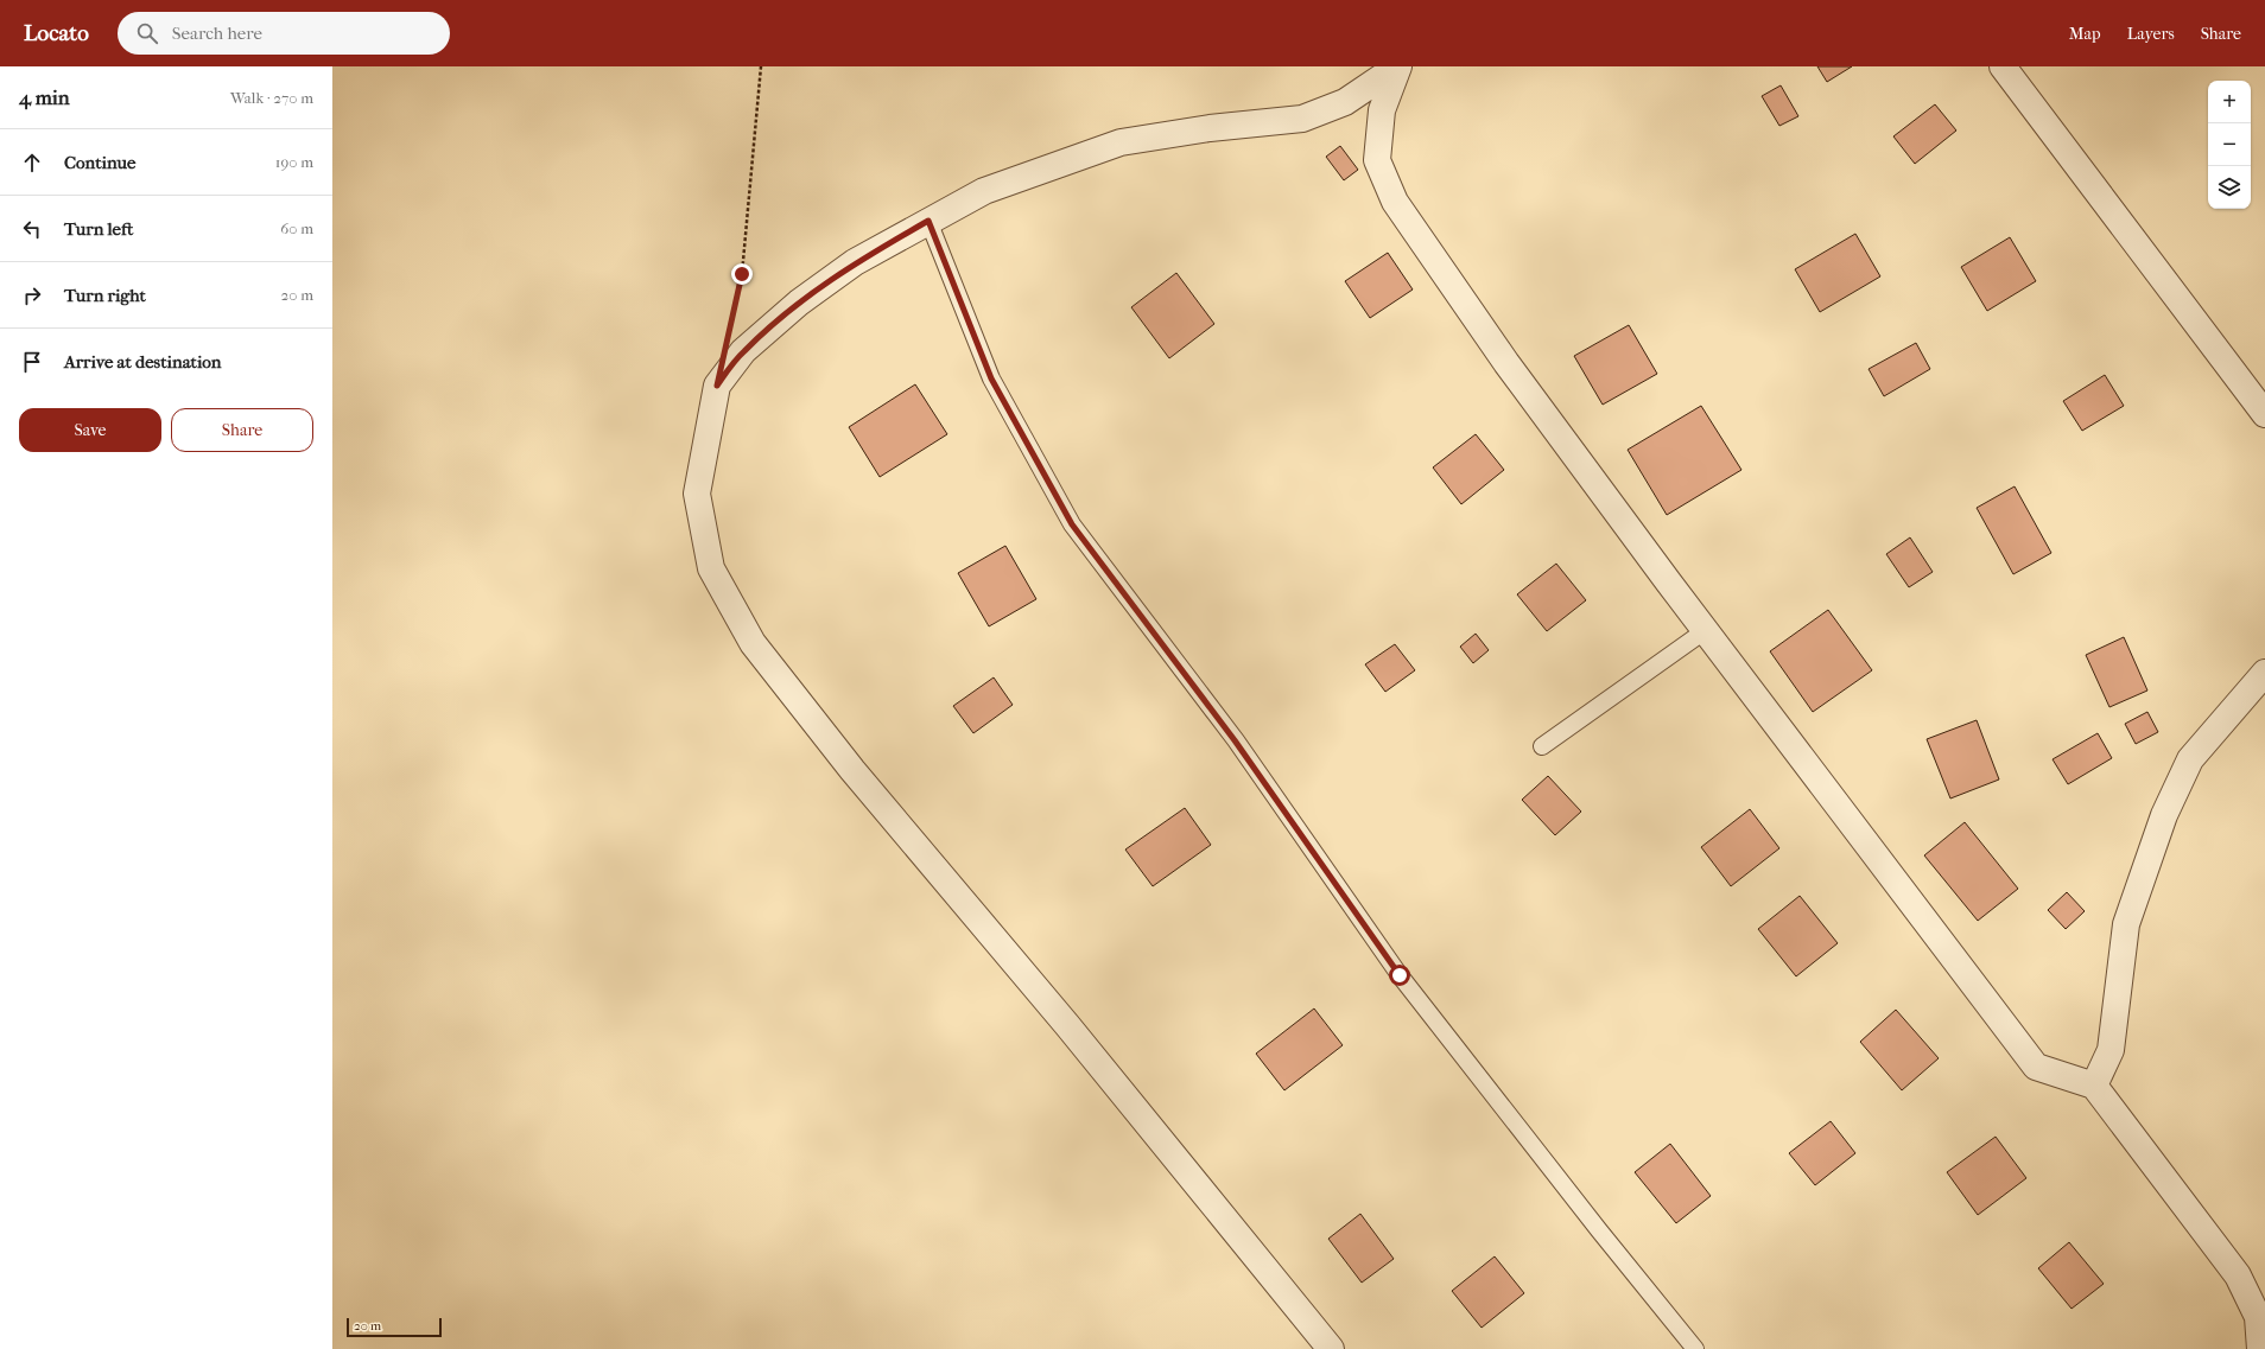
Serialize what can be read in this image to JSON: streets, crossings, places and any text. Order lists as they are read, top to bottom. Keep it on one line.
{"scale_bar":"20 m","page":{"header":"Locato","search":"Search here","nav":["Map","Layers","Share"],"heading":["4 min","Walk · 270 m"],"map_buttons":["+","−"],"list":[["Continue","190 m"],["Turn left","60 m"],["Turn right","20 m"],"Arrive at destination"],"buttons":["Save","Share"],"scale":"20 m"}}
